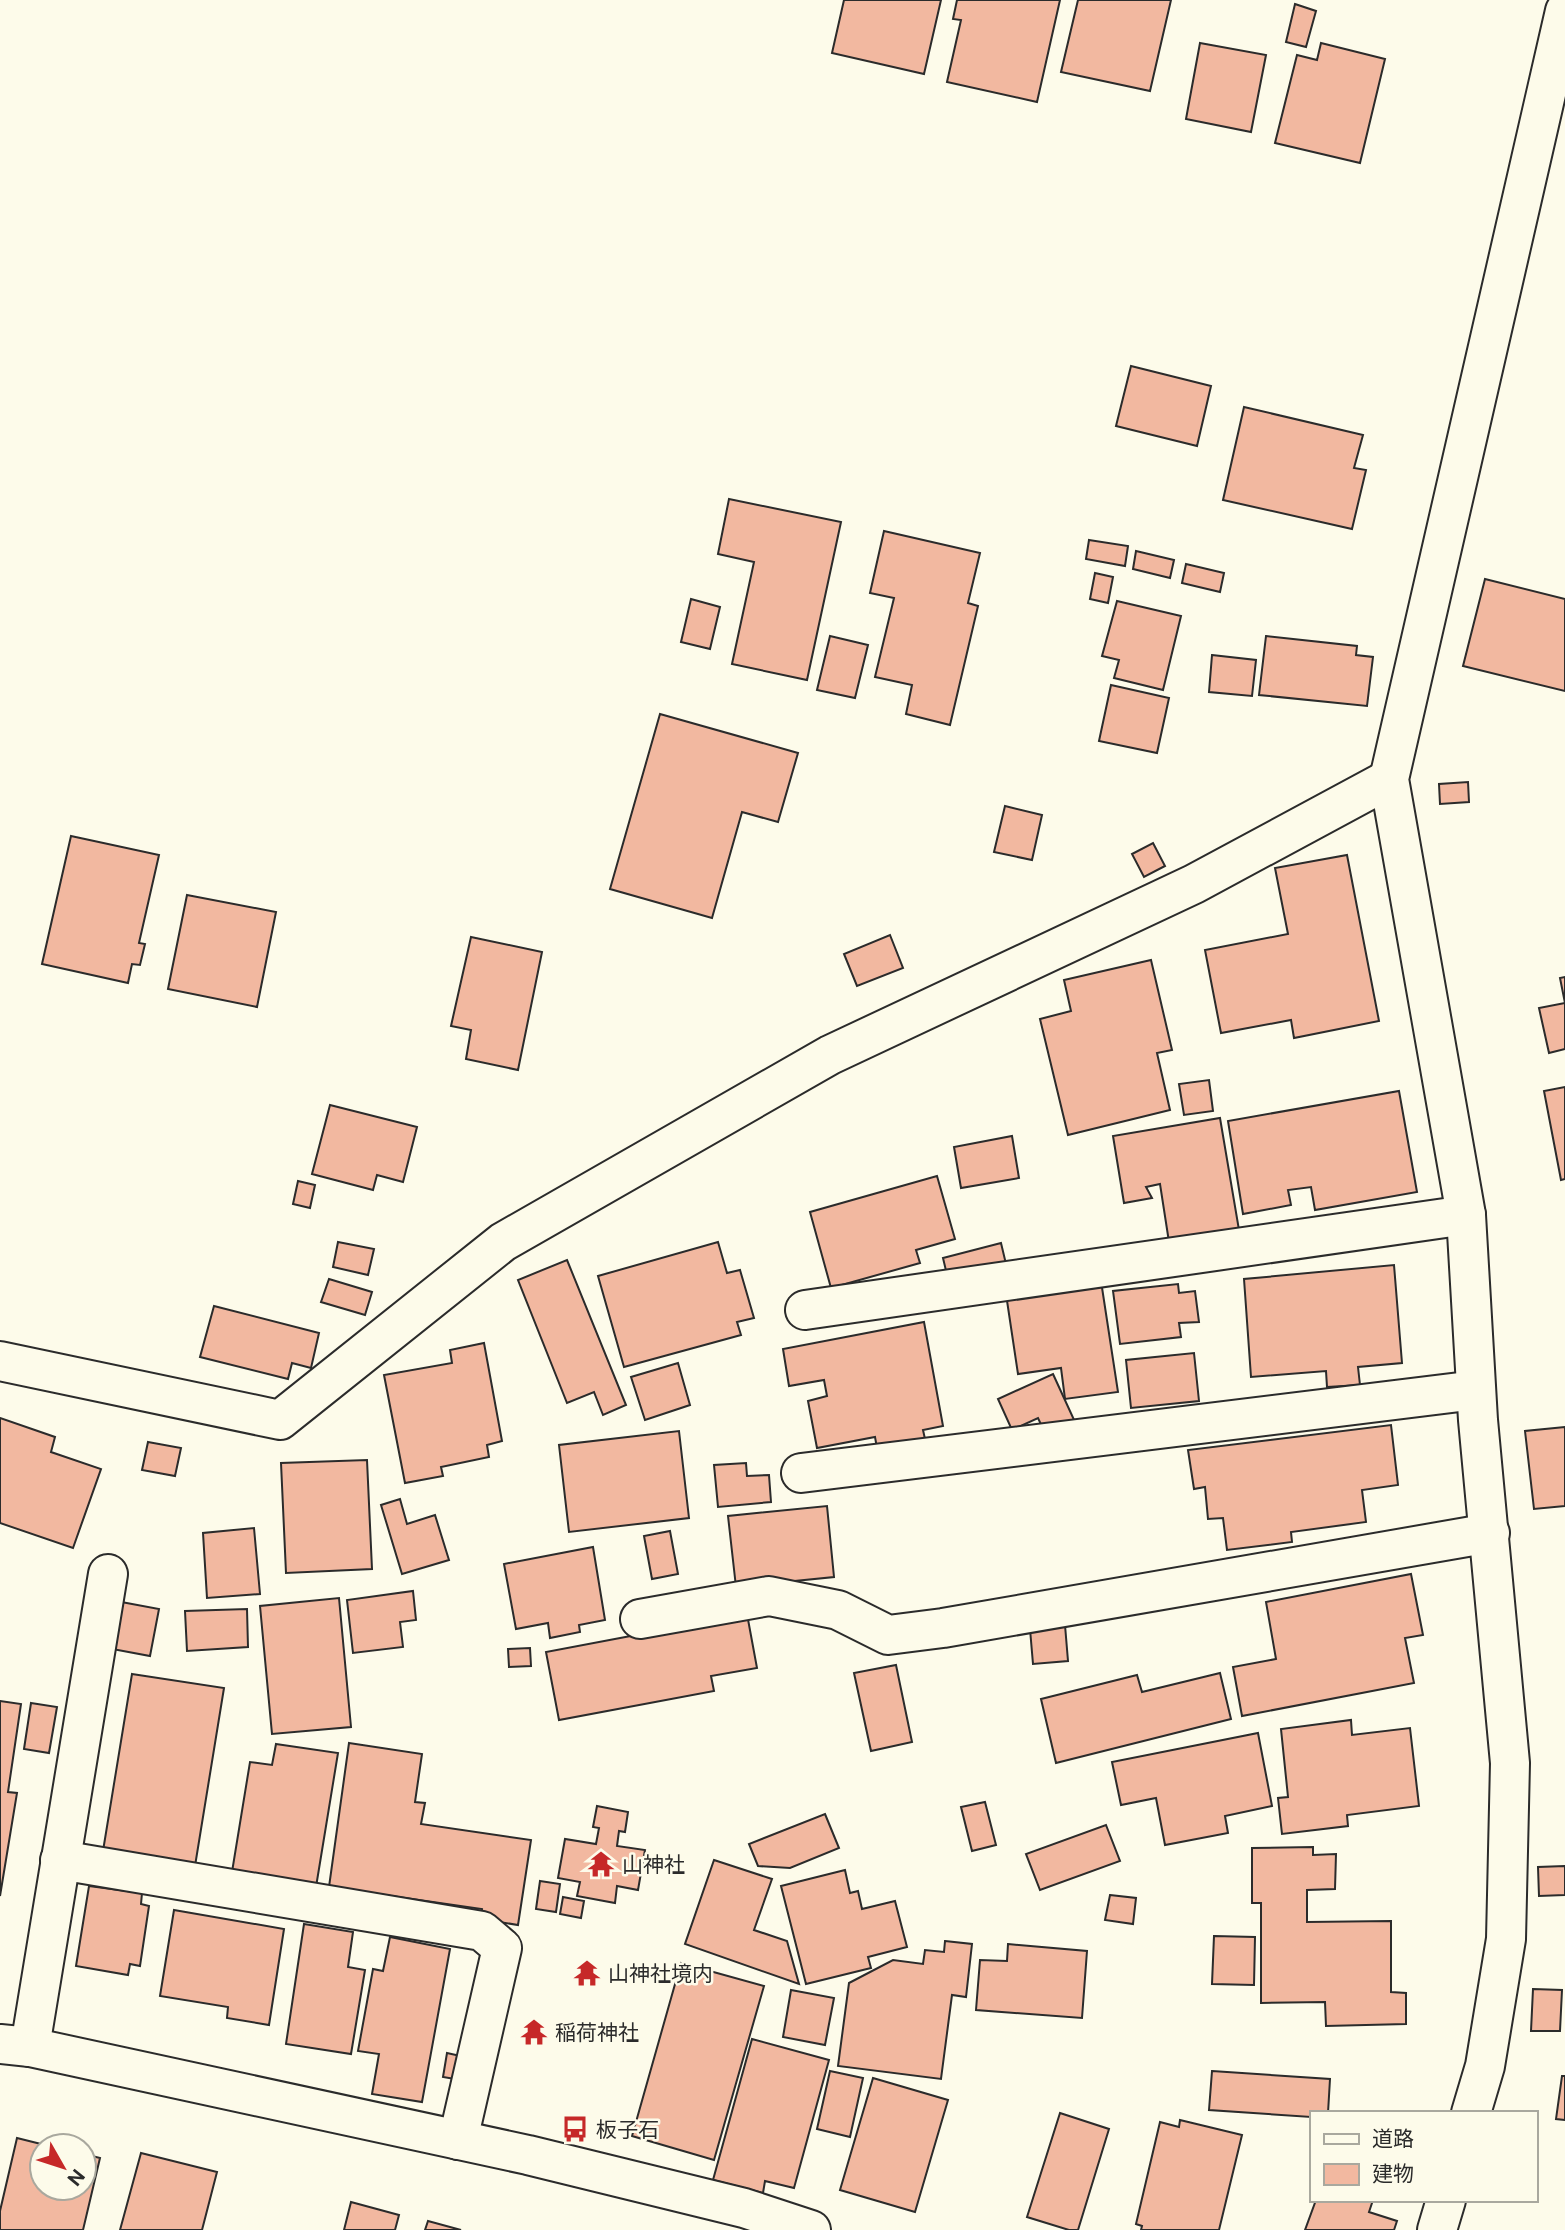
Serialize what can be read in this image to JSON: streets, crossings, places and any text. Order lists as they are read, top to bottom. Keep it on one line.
{"places":{"temple":["山神社","山神社境内","稲荷神社"],"bus stop":["板子石"]},"legend":["道路","建物"],"north":"bottom right"}
